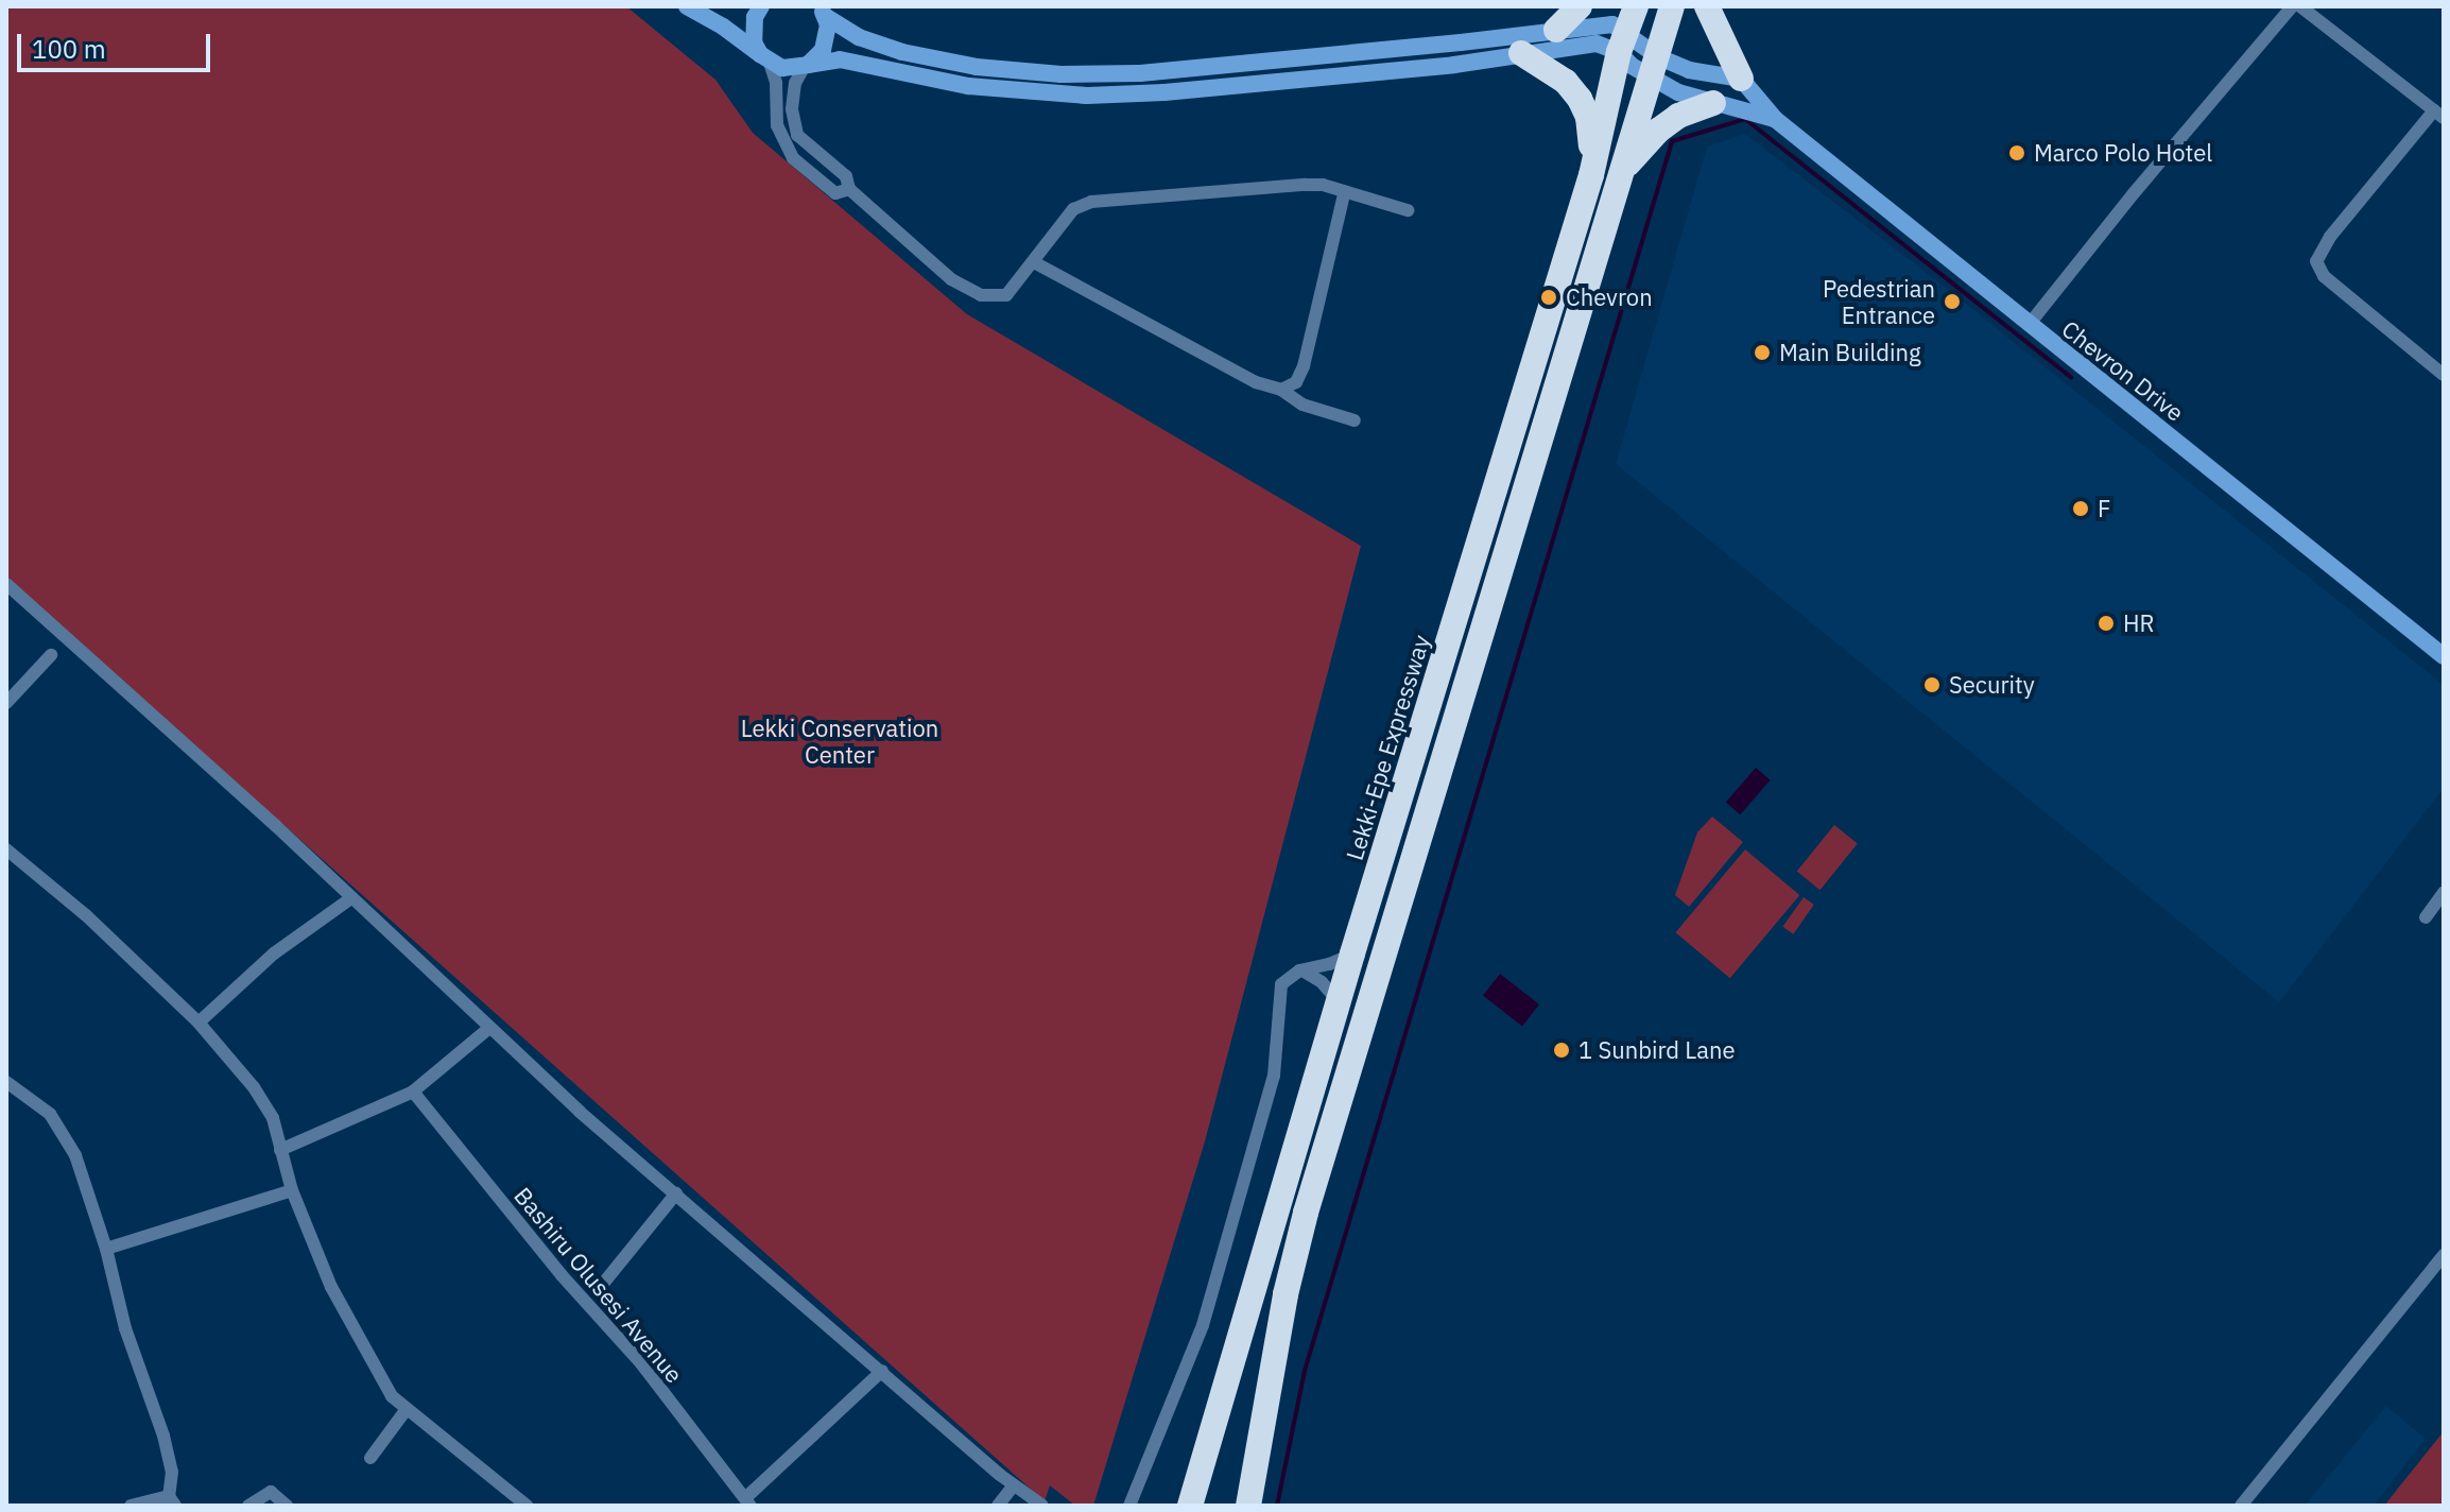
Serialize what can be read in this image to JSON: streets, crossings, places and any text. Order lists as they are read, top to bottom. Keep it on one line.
{"streets":{"highway":["Lekki-Epe Expressway"],"street":["Chevron Drive","Bashiru Olusesi Avenue"]},"crossings":[["Chevron Drive","Lekki-Epe Expressway"]],"parks":["Lekki Conservation Center"],"places":["Marco Polo Hotel","Chevron","Pedestrian Entrance","Main Building","F","HR","Security","1 Sunbird Lane"],"scale_bar":"100 m"}
